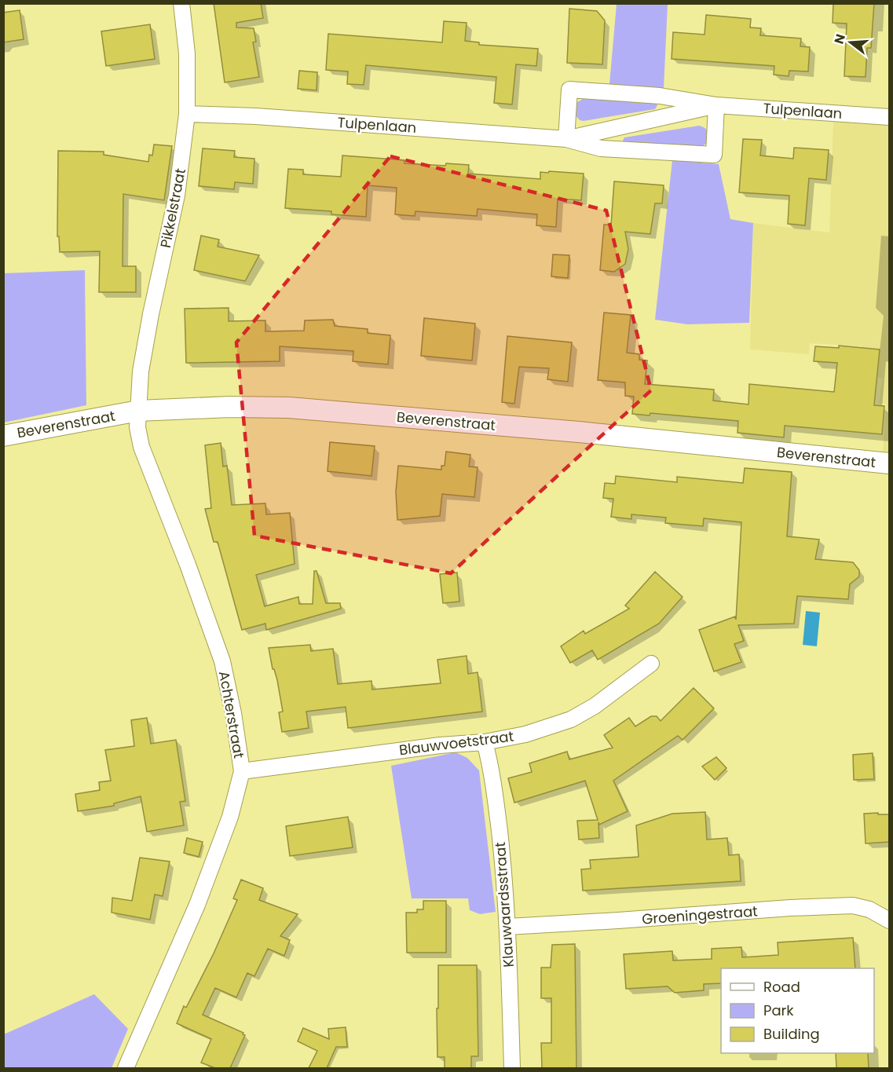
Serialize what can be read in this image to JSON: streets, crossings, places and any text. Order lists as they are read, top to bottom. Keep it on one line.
{"streets":{"street":["Tulpenlaan","Pikkelstraat","Beverenstraat","Achterstraat","Blauwvoetstraat","Klauwaardsstraat","Groeningestraat"]},"crossings":[["Tulpenlaan","Pikkelstraat"],["Pikkelstraat","Beverenstraat"],["Pikkelstraat","Achterstraat"],["Beverenstraat","Achterstraat"],["Achterstraat","Blauwvoetstraat"],["Blauwvoetstraat","Klauwaardsstraat"],["Klauwaardsstraat","Groeningestraat"]],"legend":["Road","Park","Building"],"north":"left"}
